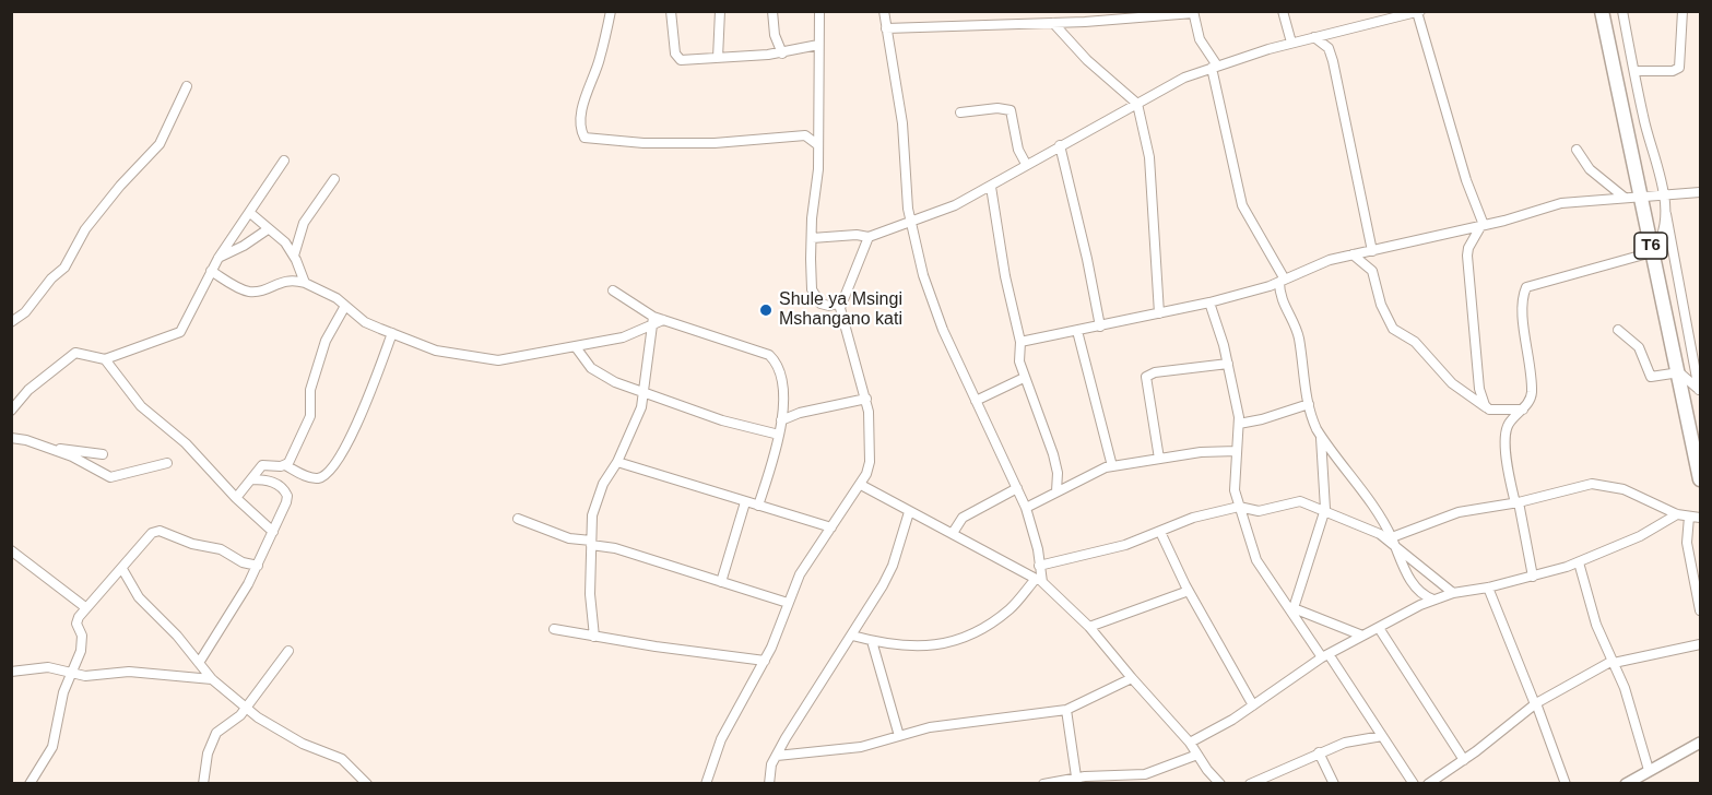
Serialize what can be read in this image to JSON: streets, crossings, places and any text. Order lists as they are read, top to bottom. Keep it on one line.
{"streets":{"highway":["T6"]},"places":["Shule ya Msingi Mshangano kati"]}
